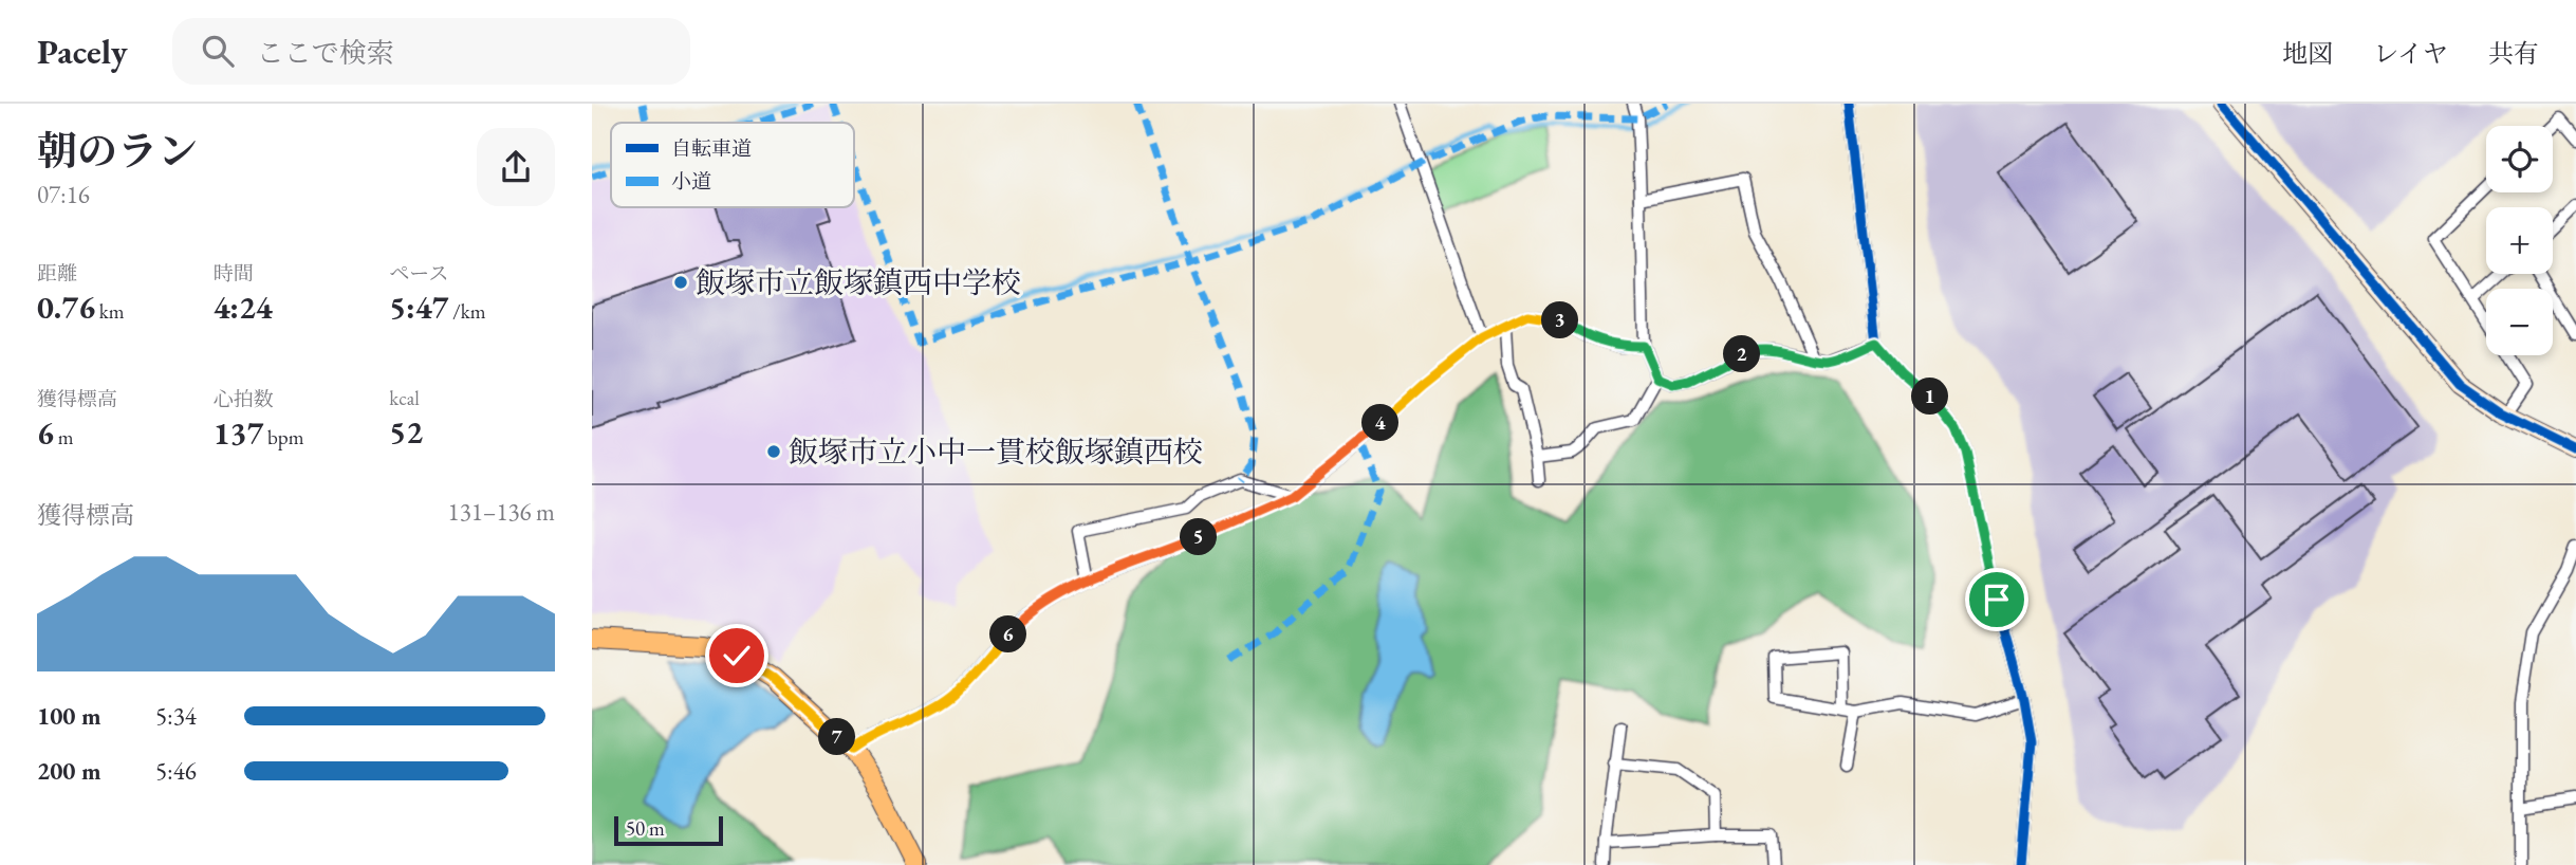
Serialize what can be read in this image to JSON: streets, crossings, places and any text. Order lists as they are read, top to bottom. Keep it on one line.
{"places":["飯塚市立飯塚鎮西中学校","飯塚市立小中一貫校飯塚鎮西校"],"legend":["自転車道","小道"],"scale_bar":"50 m","page":{"header":"Pacely","search":"ここで検索","nav":["地図","レイヤ","共有"],"heading":["朝のラン","07:16"],"map_buttons":["+","−"],"stats":[["距離","0.76 km"],["時間","4:24"],["ペース","5:47 /km"],["獲得標高","6 m"],["心拍数","137 bpm"],["kcal","52"]],"pins":["3","2","1","4","5","6","7"],"chart":["獲得標高","131–136 m"],"list":[{"name":"100 m","note":"5:34"},{"name":"200 m","note":"5:46"}],"scale":"50 m"}}
